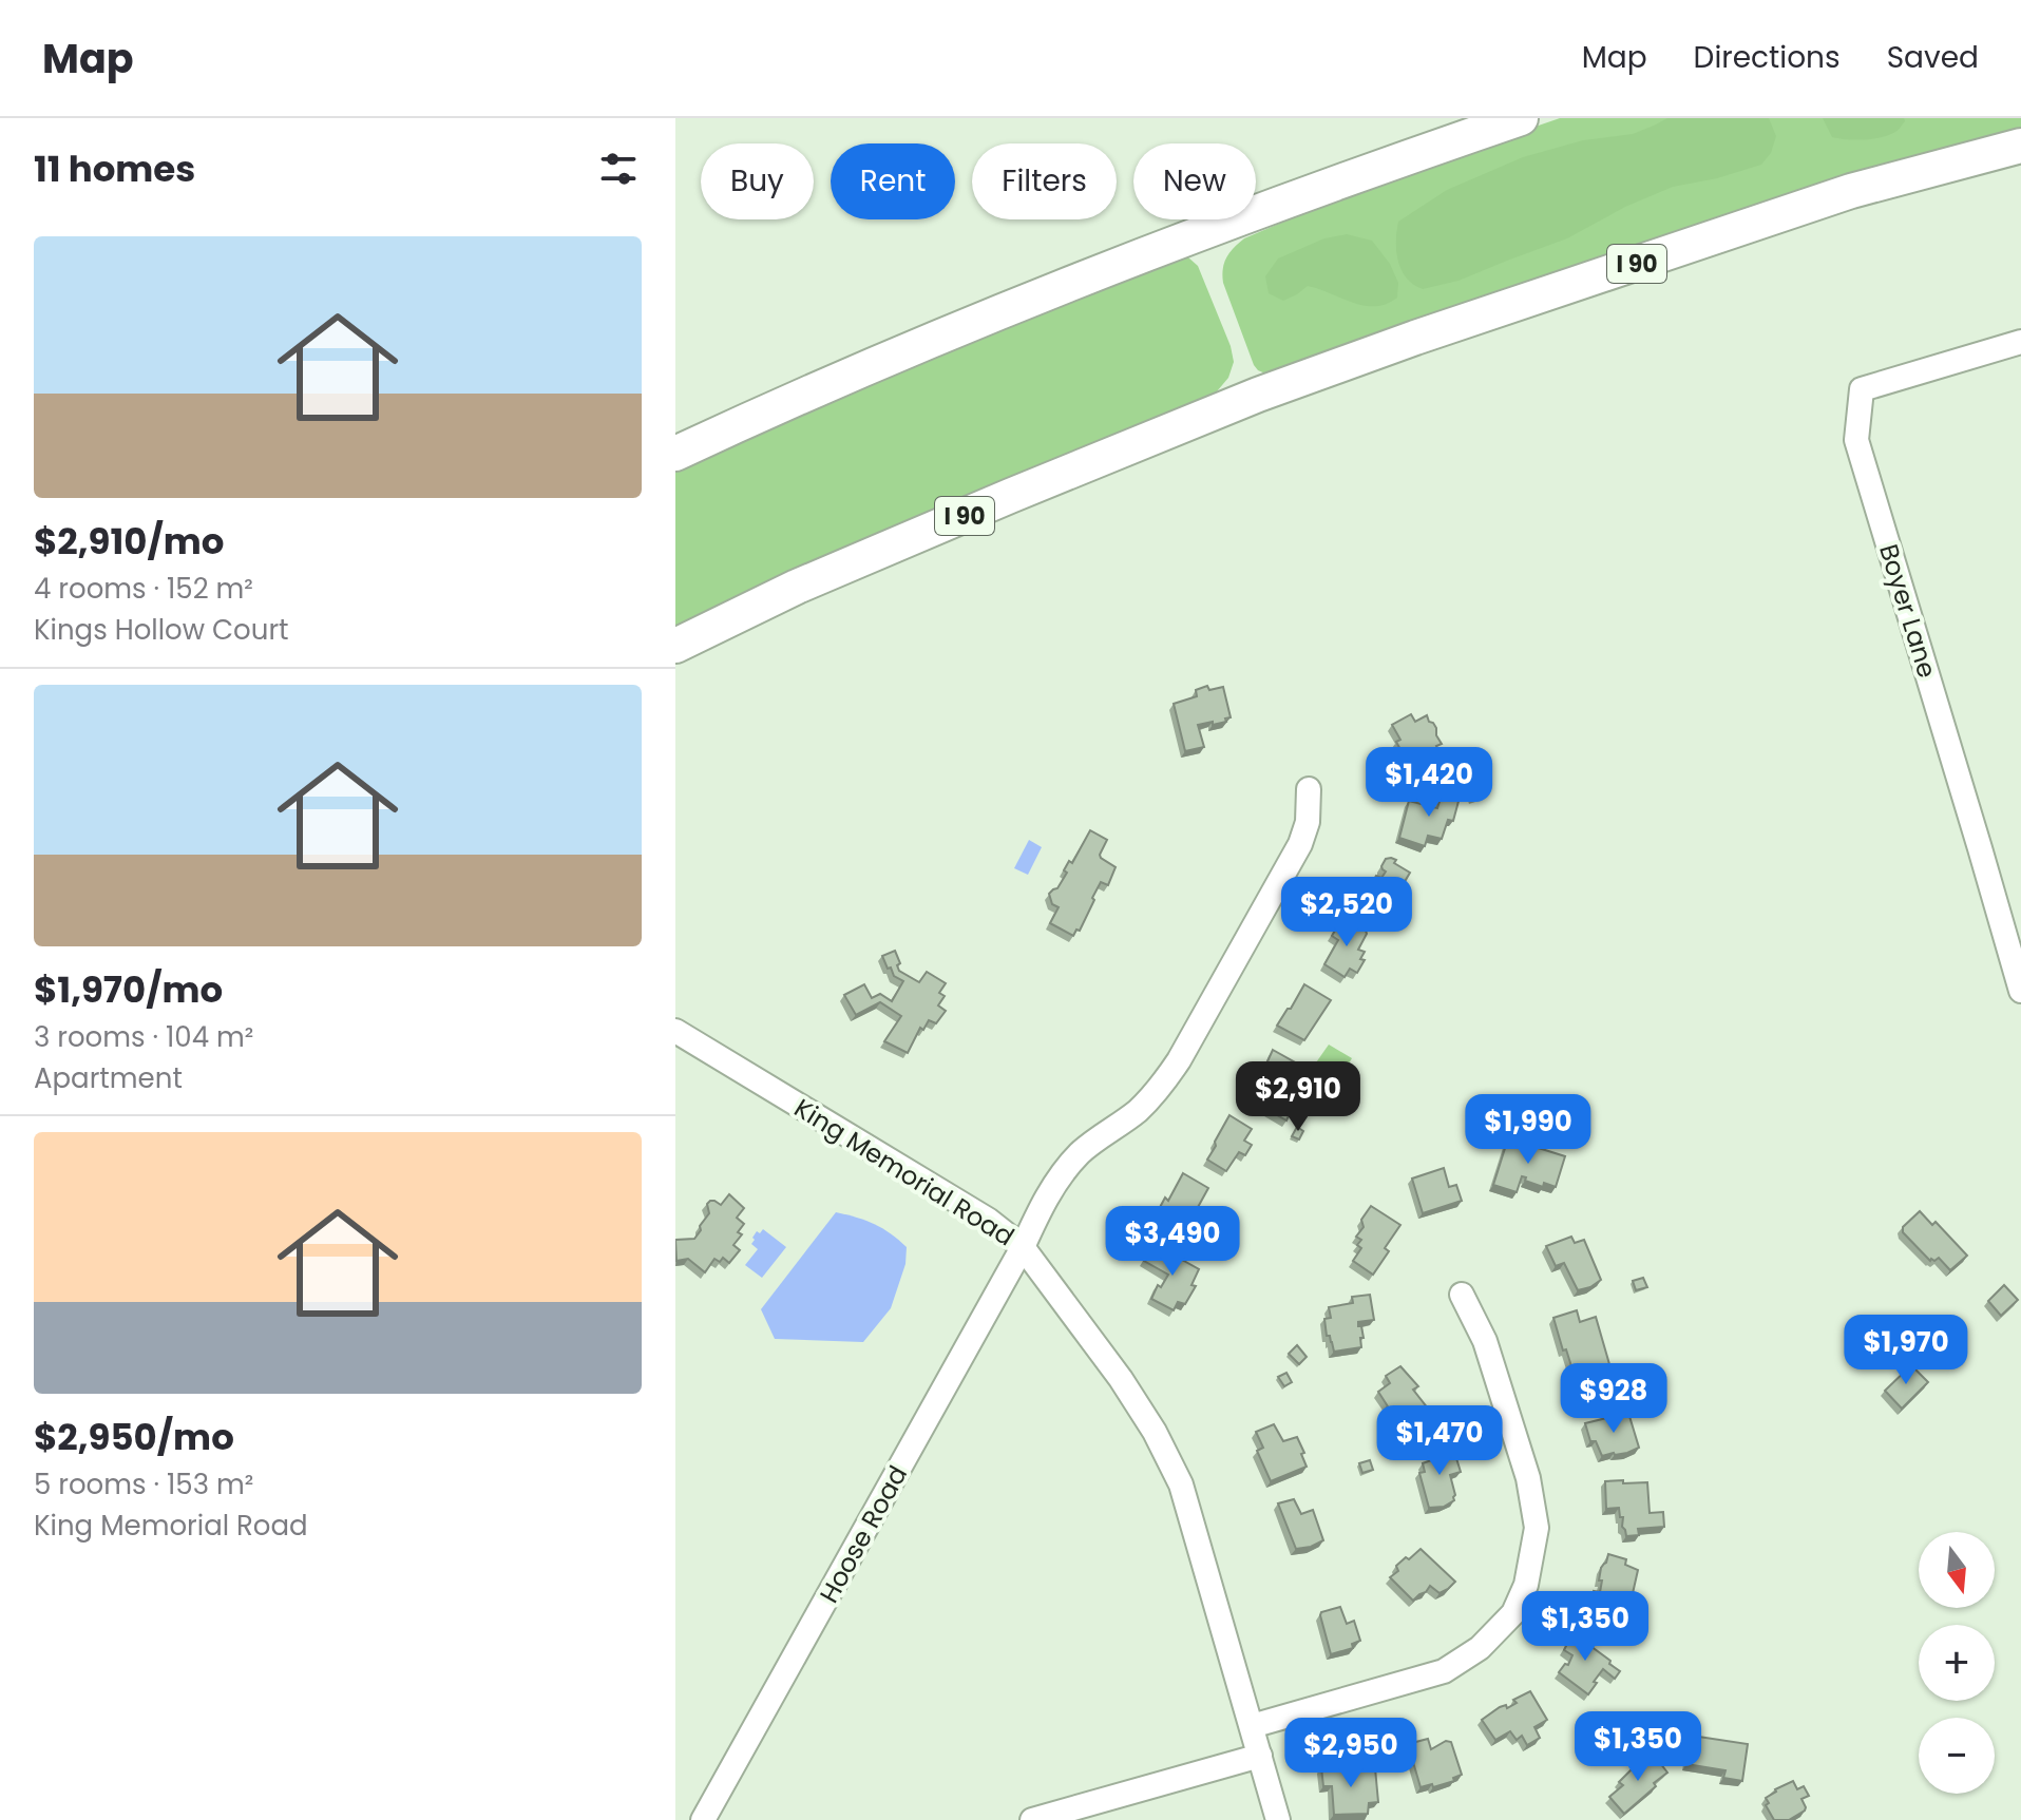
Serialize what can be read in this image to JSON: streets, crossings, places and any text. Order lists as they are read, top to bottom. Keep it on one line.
{"streets":{"highway":["I 90"],"street":["Boyer Lane","King Memorial Road","Hoose Road"]},"crossings":[["King Memorial Road","Hoose Road"]],"north":"bottom","page":{"header":"Map","nav":["Map","Directions","Saved"],"heading":"11 homes","chip":["Buy","Rent","Filters","New"],"list":[{"name":"$2,910/mo","note":"4 rooms · 152 m² · Kings Hollow Court"},{"name":"$1,970/mo","note":"3 rooms · 104 m² · Apartment"},{"name":"$2,950/mo","note":"5 rooms · 153 m² · King Memorial Road"}],"price":["$1,420","$2,520","$2,910","$1,990","$3,490","$1,970","$928","$1,470","$1,350","$1,350","$2,950"],"map_buttons":["+","−"]}}
